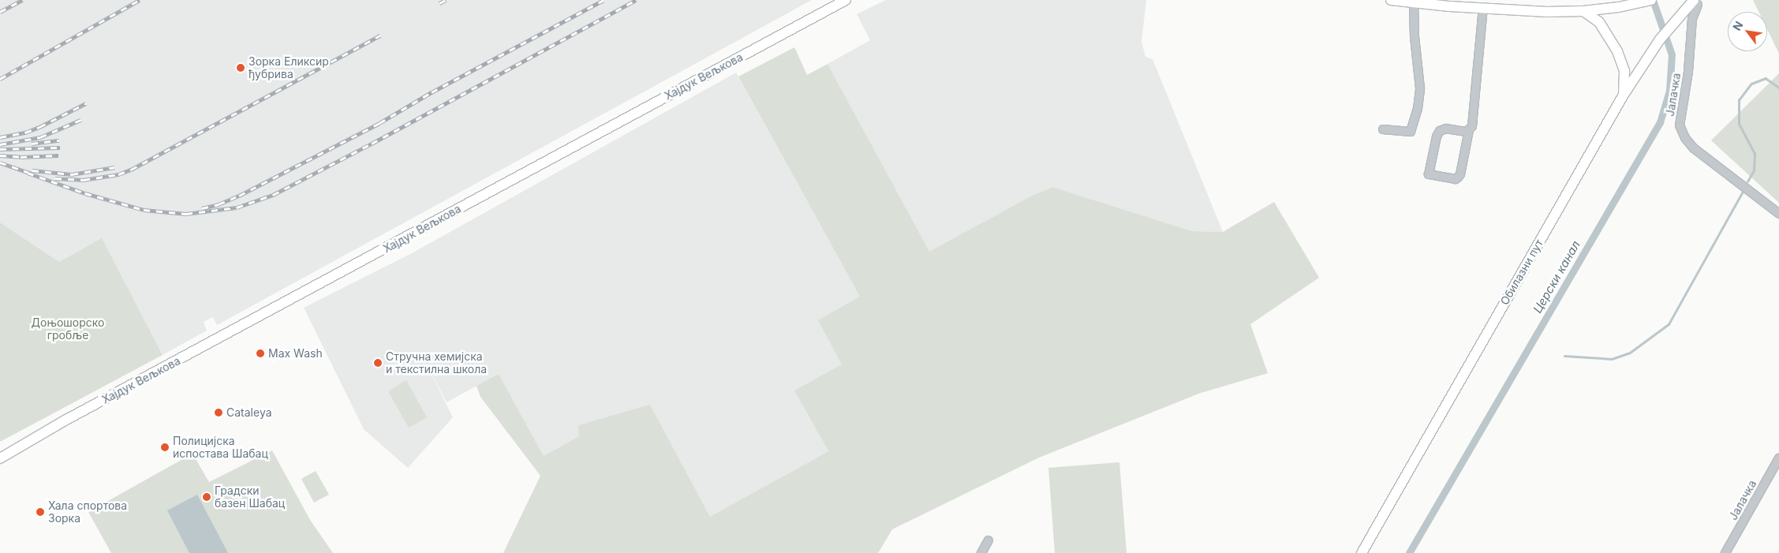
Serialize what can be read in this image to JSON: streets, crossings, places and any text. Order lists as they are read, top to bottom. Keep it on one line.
{"streets":{"main road":["Хајдук Вељкова","Обилазни пут"],"street":["Јалачка"]},"crossings":[["Јалачка","Обилазни пут"]],"water":["Церски канал"],"parks":["Доњошорско гробље"],"places":["Зорка Еликсир ђубрива","Max Wash","Стручна хемијска и текстилна школа","Cataleya","Полицијска испостава Шабац","Градски базен Шабац","Хала спортова Зорка"],"north":"top left"}
